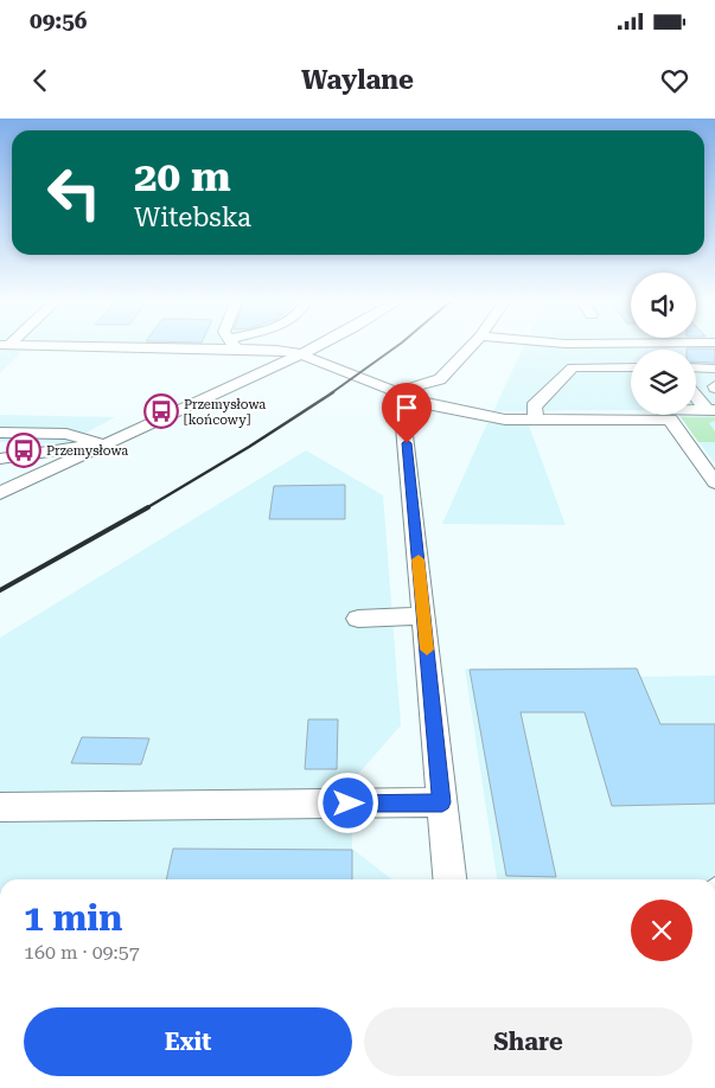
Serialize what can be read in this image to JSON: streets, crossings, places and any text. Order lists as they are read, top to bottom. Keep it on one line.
{"places":{"bus stop":["Przemysłowa [końcowy]","Przemysłowa"]},"page":{"status":"09:56","header":"Waylane","turn":["20 m","Witebska"],"heading":["1 min","160 m · 09:57"],"buttons":["Exit","Share"]}}
